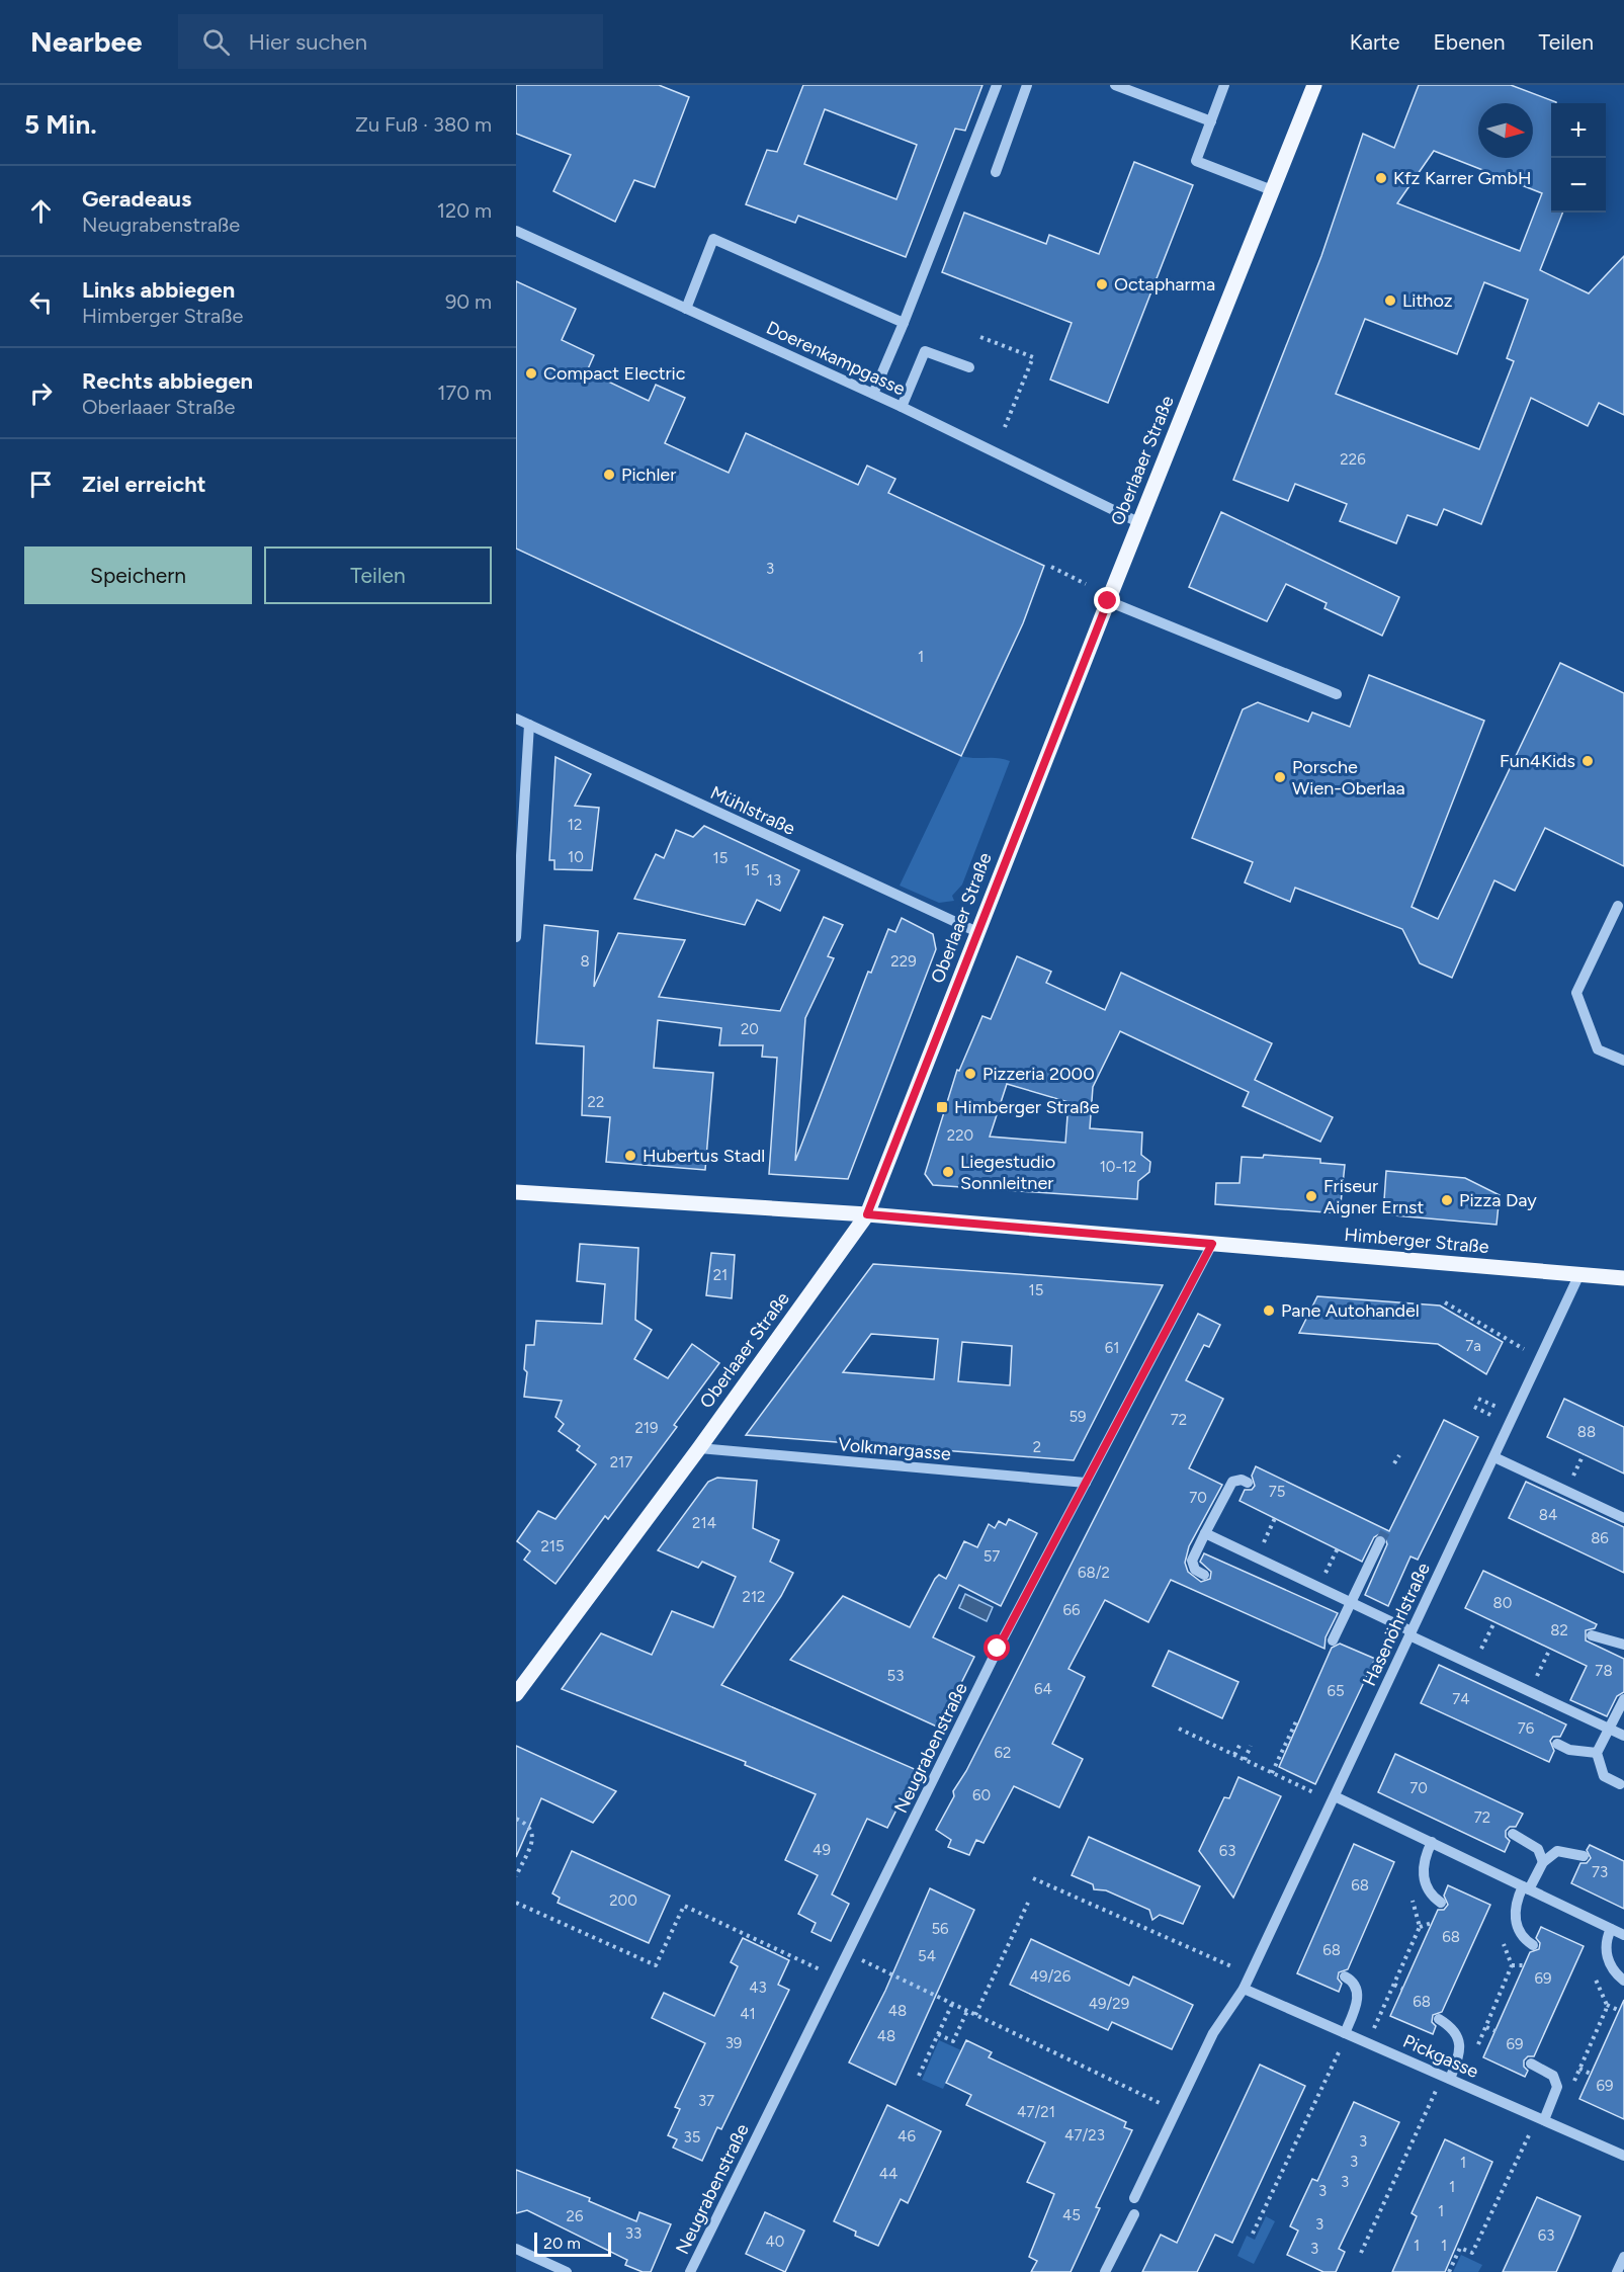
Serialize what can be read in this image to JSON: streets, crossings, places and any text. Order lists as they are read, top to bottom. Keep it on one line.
{"streets":{"main road":["Oberlaaer Straße","Himberger Straße"],"street":["Doerenkampgasse","Mühlstraße","Volkmargasse","Hasenöhrlstraße","Neugrabenstraße","Pickgasse"]},"crossings":[["Doerenkampgasse","Oberlaaer Straße"],["Oberlaaer Straße","Mühlstraße"],["Oberlaaer Straße","Himberger Straße"],["Oberlaaer Straße","Volkmargasse"],["Himberger Straße","Hasenöhrlstraße"],["Himberger Straße","Neugrabenstraße"],["Volkmargasse","Neugrabenstraße"],["Hasenöhrlstraße","Pickgasse"]],"places":{"other":["Kfz Karrer GmbH","Octapharma","Lithoz","Compact Electric","Pichler","Fun4Kids","Porsche Wien-Oberlaa","Pizzeria 2000","Hubertus Stadl","Liegestudio Sonnleitner","Friseur Aigner Ernst","Pizza Day","Pane Autohandel"],"transit":["Himberger Straße"]},"house_numbers":["226","3","1","12","10","15","15","13","8","229","20","22","220","10-12","21","15","7a","61","59","72","219","88","2","217","75","70","84","214","86","215","57","68/2","212","80","66","82","78","53","64","65","74","76","62","70","60","72","49","63","73","68","200","56","68","68","54","49/26","69","43","68","49/29","48","41","48","39","69","69","37","47/21","47/23","46","35","3","3","1","44","3","1","3","1","45","26","3","33","63","40","1","1","3"],"scale_bar":"20 m","north":"right","page":{"header":"Nearbee","search":"Hier suchen","nav":["Karte","Ebenen","Teilen"],"heading":["5 Min.","Zu Fuß · 380 m"],"map_buttons":["+","−"],"list":[["Geradeaus","Neugrabenstraße","120 m"],["Links abbiegen","Himberger Straße","90 m"],["Rechts abbiegen","Oberlaaer Straße","170 m"],"Ziel erreicht"],"buttons":["Speichern","Teilen"],"scale":"20 m"}}
